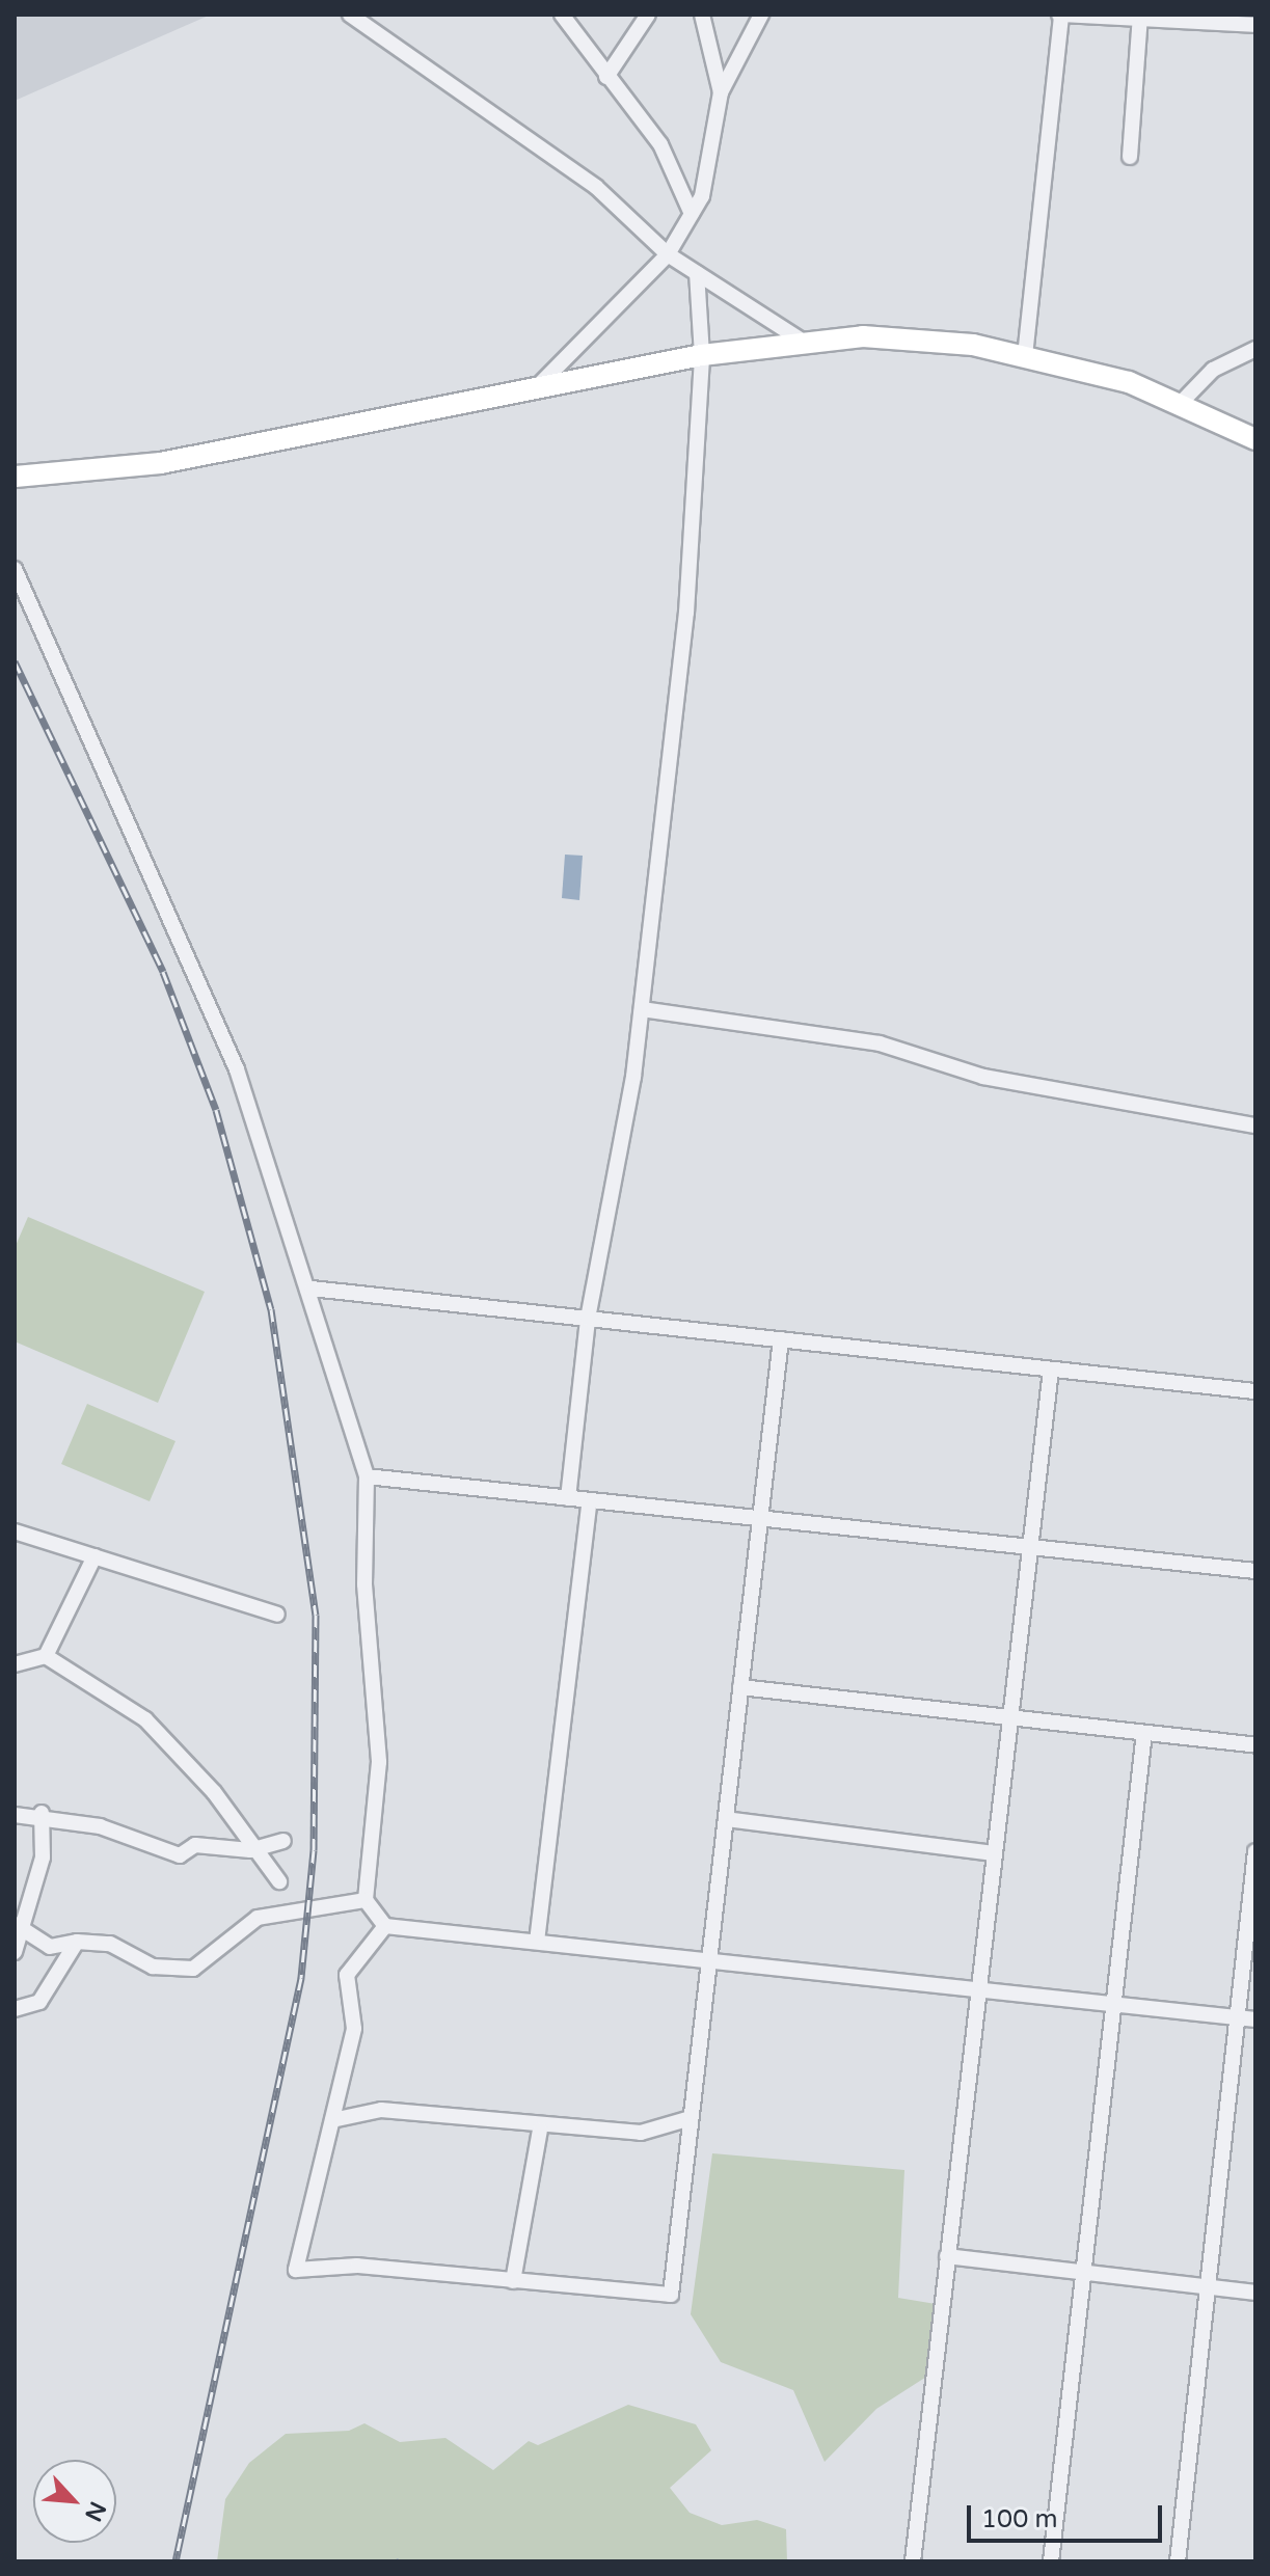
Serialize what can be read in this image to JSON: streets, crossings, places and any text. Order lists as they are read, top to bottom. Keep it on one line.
{"scale_bar":"100 m","north":"bottom right"}
